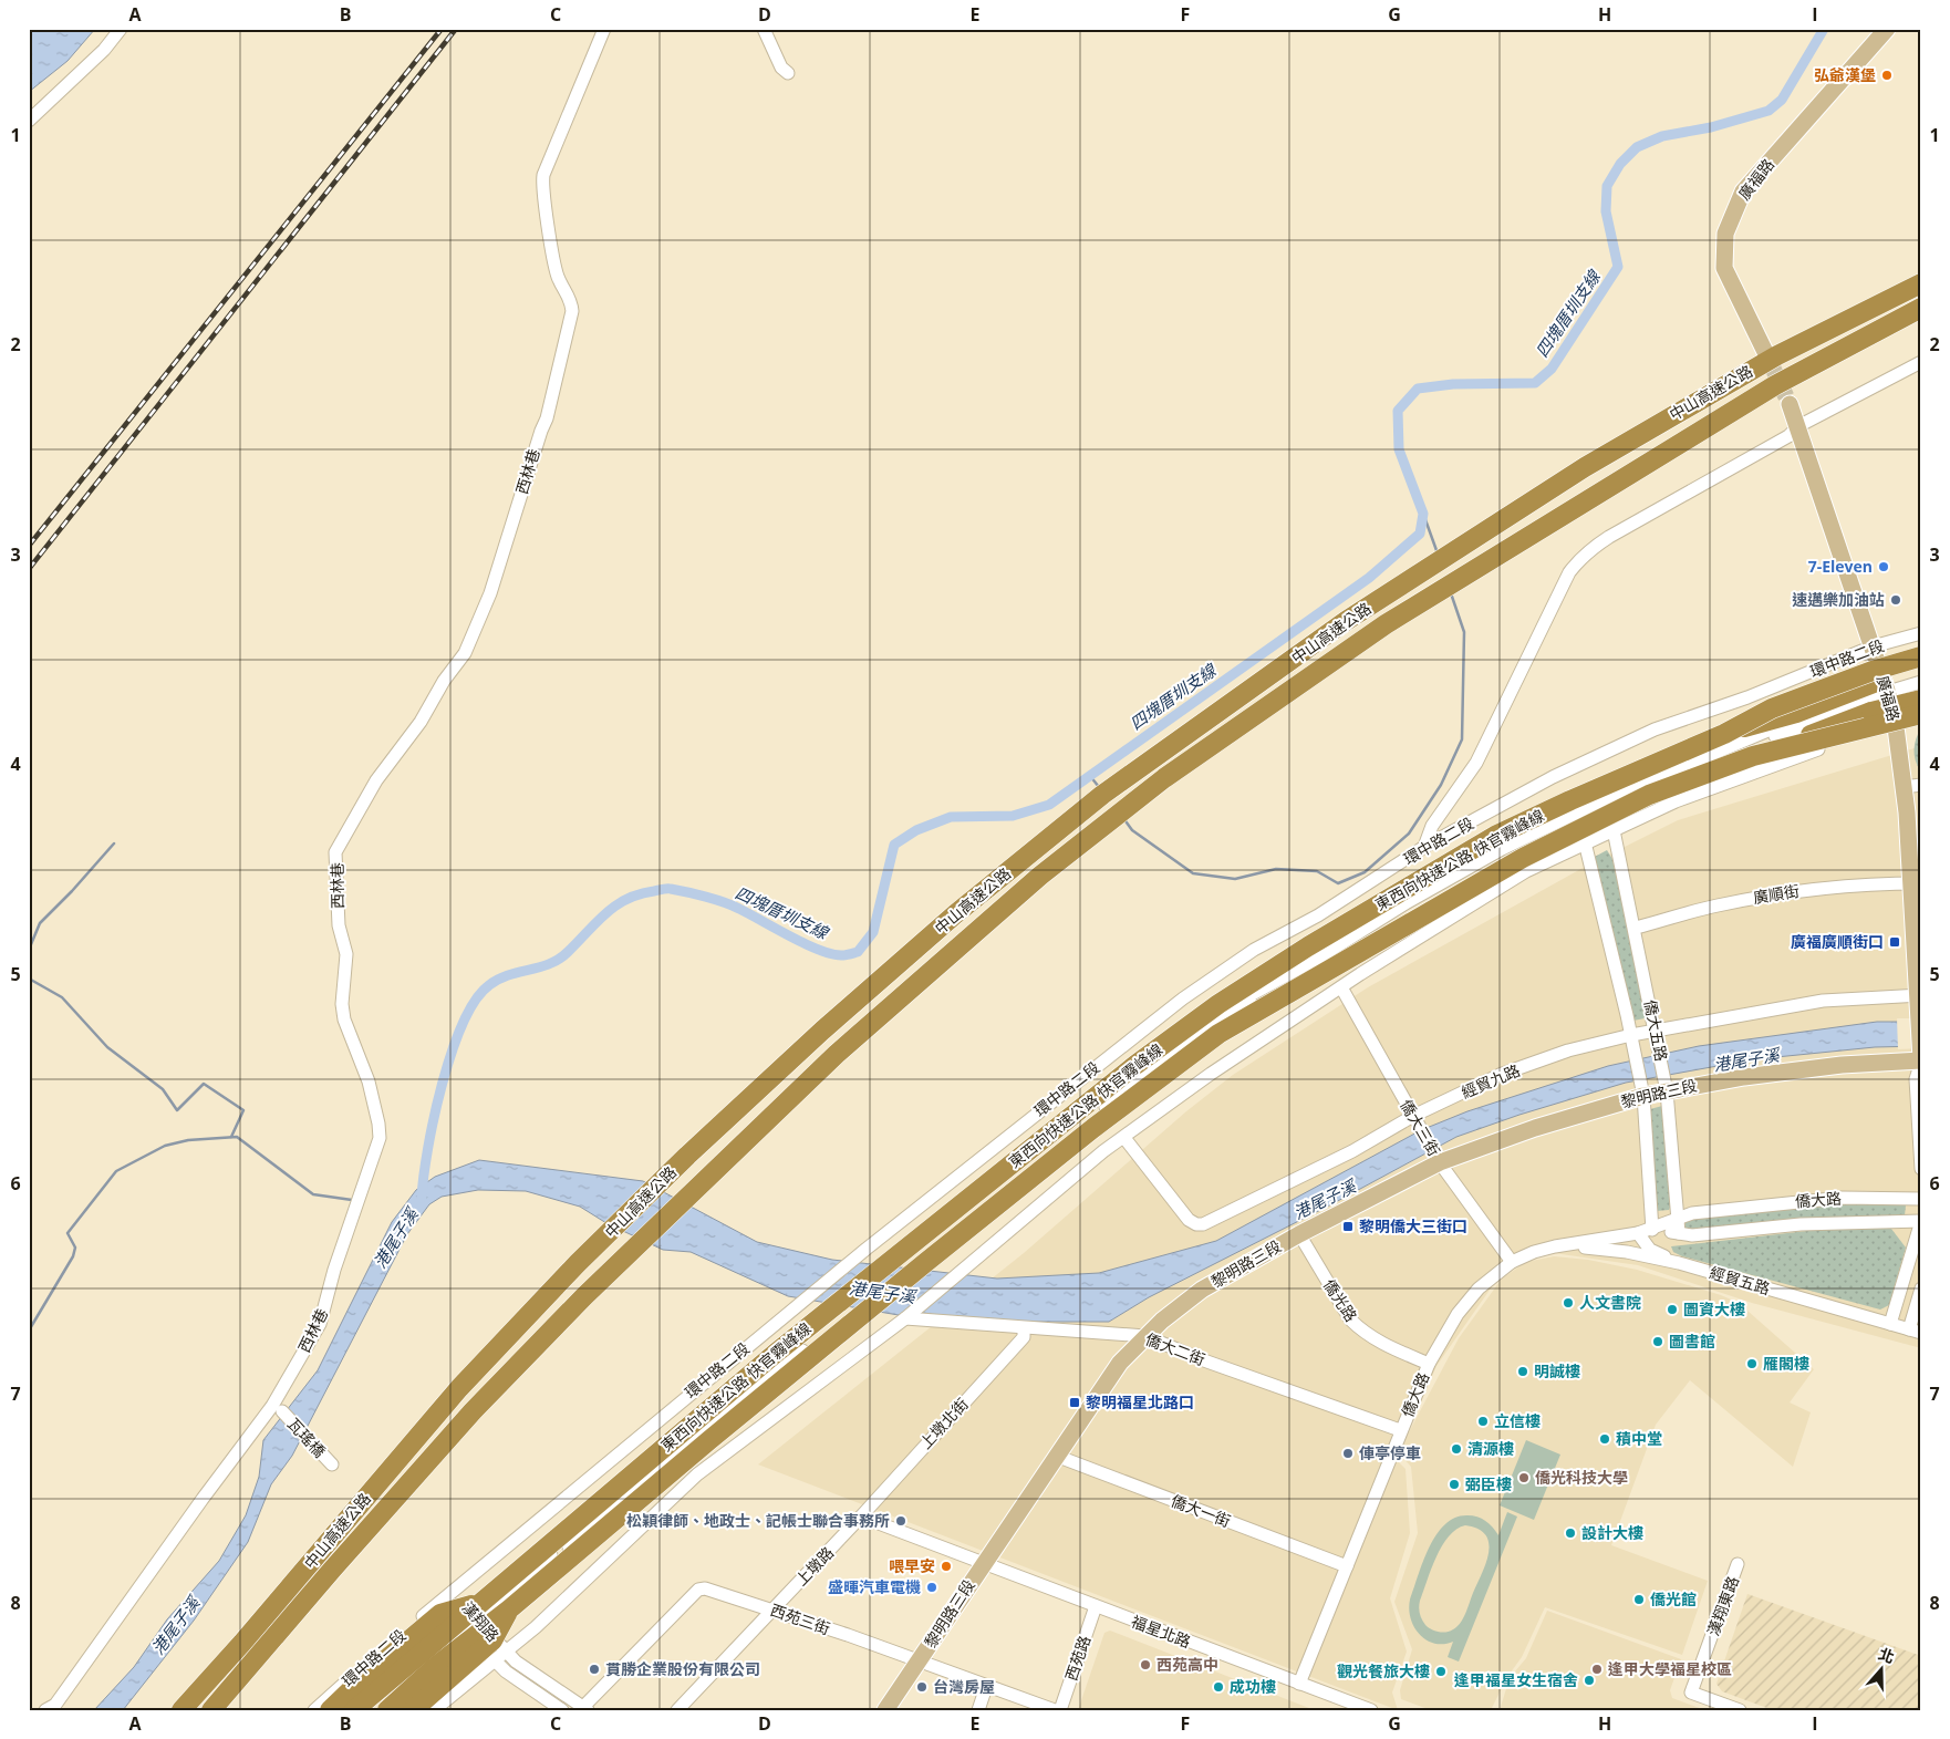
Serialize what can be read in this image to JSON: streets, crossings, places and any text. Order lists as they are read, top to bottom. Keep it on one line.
{"streets":{"highway":["中山高速公路","東西向快速公路 快官霧峰線"],"main road":["廣福路","黎明路三段"],"street":["西林巷","環中路二段","廣順街","僑大五路","經貿九路","僑大三街","僑大路","經貿五路","僑光路","僑大二街","上墩北街","瓦瑤橋","僑大一街","上墩路","漢翔東路","西苑三街","漢翔路","福星北路","西苑路"]},"crossings":[["廣福路","環中路二段"],["廣福路","廣順街"],["廣福路","經貿九路"],["廣福路","黎明路三段"],["環中路二段","漢翔路"],["東西向快速公路 快官霧峰線","漢翔路"],["廣順街","僑大五路"],["僑大五路","經貿九路"],["僑大五路","黎明路三段"],["僑大五路","僑大路"],["經貿九路","僑大三街"],["黎明路三段","僑大三街"],["黎明路三段","僑光路"],["黎明路三段","僑大二街"],["黎明路三段","僑大一街"],["黎明路三段","西苑三街"],["黎明路三段","福星北路"],["僑大三街","僑大路"],["僑大路","經貿五路"],["僑大路","僑光路"],["僑大路","僑大二街"],["僑大路","僑大一街"],["僑大路","福星北路"],["僑大二街","上墩北街"],["上墩北街","上墩路"],["上墩路","西苑三街"],["西苑三街","漢翔路"],["福星北路","西苑路"]],"water":["四塊厝圳支線","港尾子溪"],"places":{"other":["弘爺漢堡","7-Eleven","速邁樂加油站","人文書院","圖資大樓","圖書館","雁閣樓","明誠樓","立信樓","積中堂","清源樓","俥亭停車","僑光科技大學","弼臣樓","松穎律師、地政士、記帳士聯合事務所","設計大樓","喂早安","盛暉汽車電機","僑光館","西苑高中","貫勝企業股份有限公司","逢甲大學福星校區","觀光餐旅大樓","逢甲福星女生宿舍","台灣房屋","成功樓"],"transit":["廣福廣順街口","黎明僑大三街口","黎明福星北路口"]},"north":"top","grid":{"columns":["A","B","C","D","E","F","G","H","I"],"rows":["1","2","3","4","5","6","7","8"]}}
